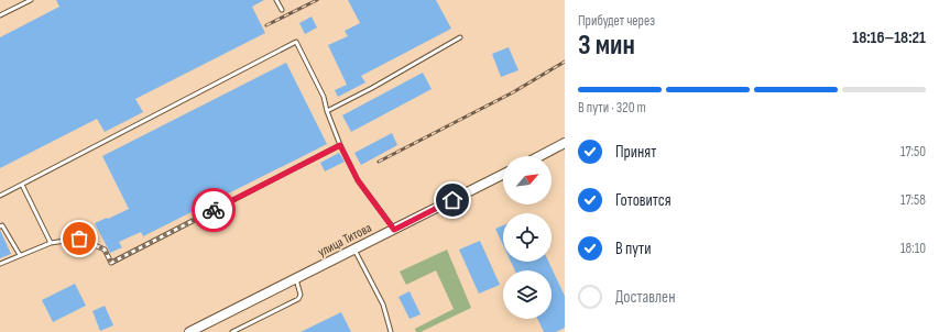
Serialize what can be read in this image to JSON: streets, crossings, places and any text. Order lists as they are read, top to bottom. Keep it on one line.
{"streets":{"main road":["улица Титова"]},"north":"top right","page":{"heading":["3 мин","Прибудет через","18:16–18:21"],"bar":"В пути · 320 m","list":[["Принят","17:50"],["Готовится","17:58"],["В пути","18:10"],"Доставлен"]}}
